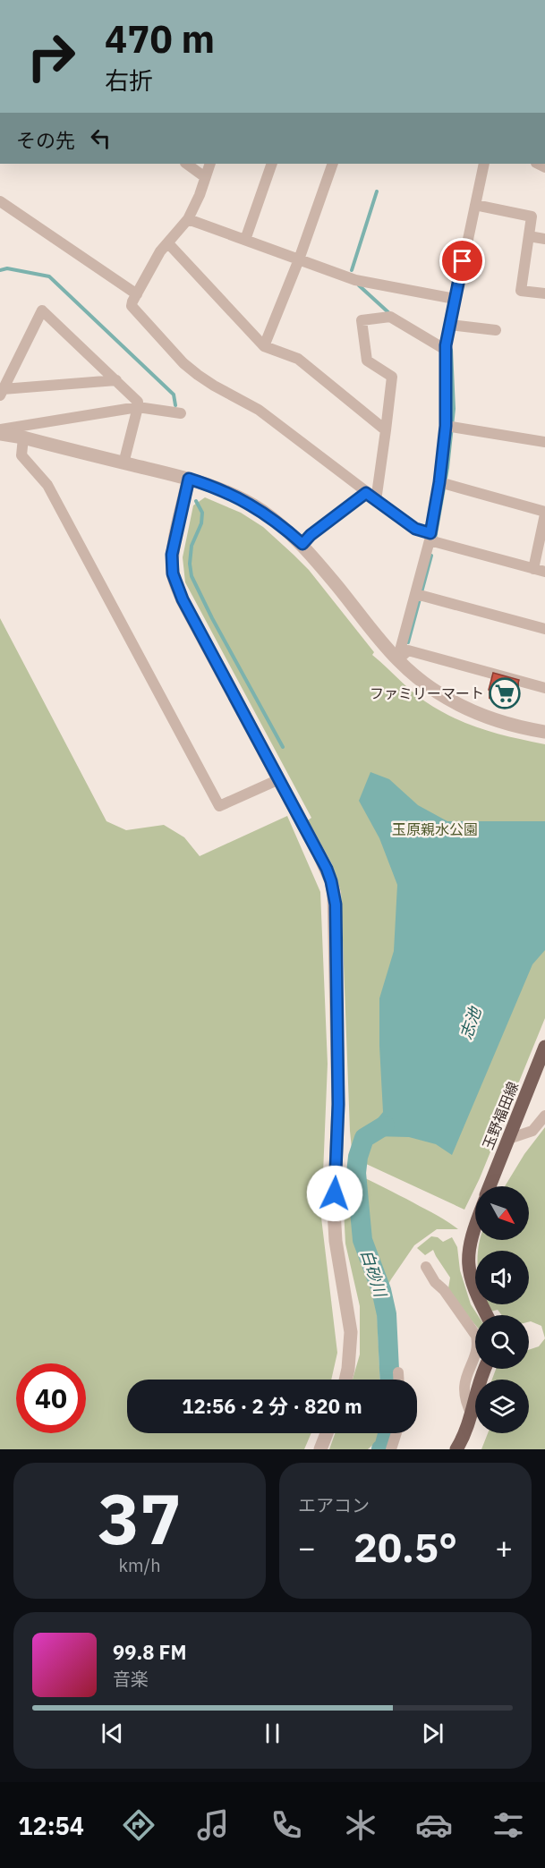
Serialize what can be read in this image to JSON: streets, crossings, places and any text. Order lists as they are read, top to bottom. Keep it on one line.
{"streets":{"main road":["玉野福田線"]},"water":["志池","白砂川"],"parks":["玉原親水公園"],"places":{"supermarket":["ファミリーマート"]},"north":"bottom right","page":{"turn":["470 m","右折"],"then":"その先","limit":"40","trip":"12:56 · 2 分 · 820 m","tile":[["37","km/h"],"エアコン"],"heat":["−","20.5°","+"],"song":["99.8 FM","音楽"],"tabs":"12:54"}}
